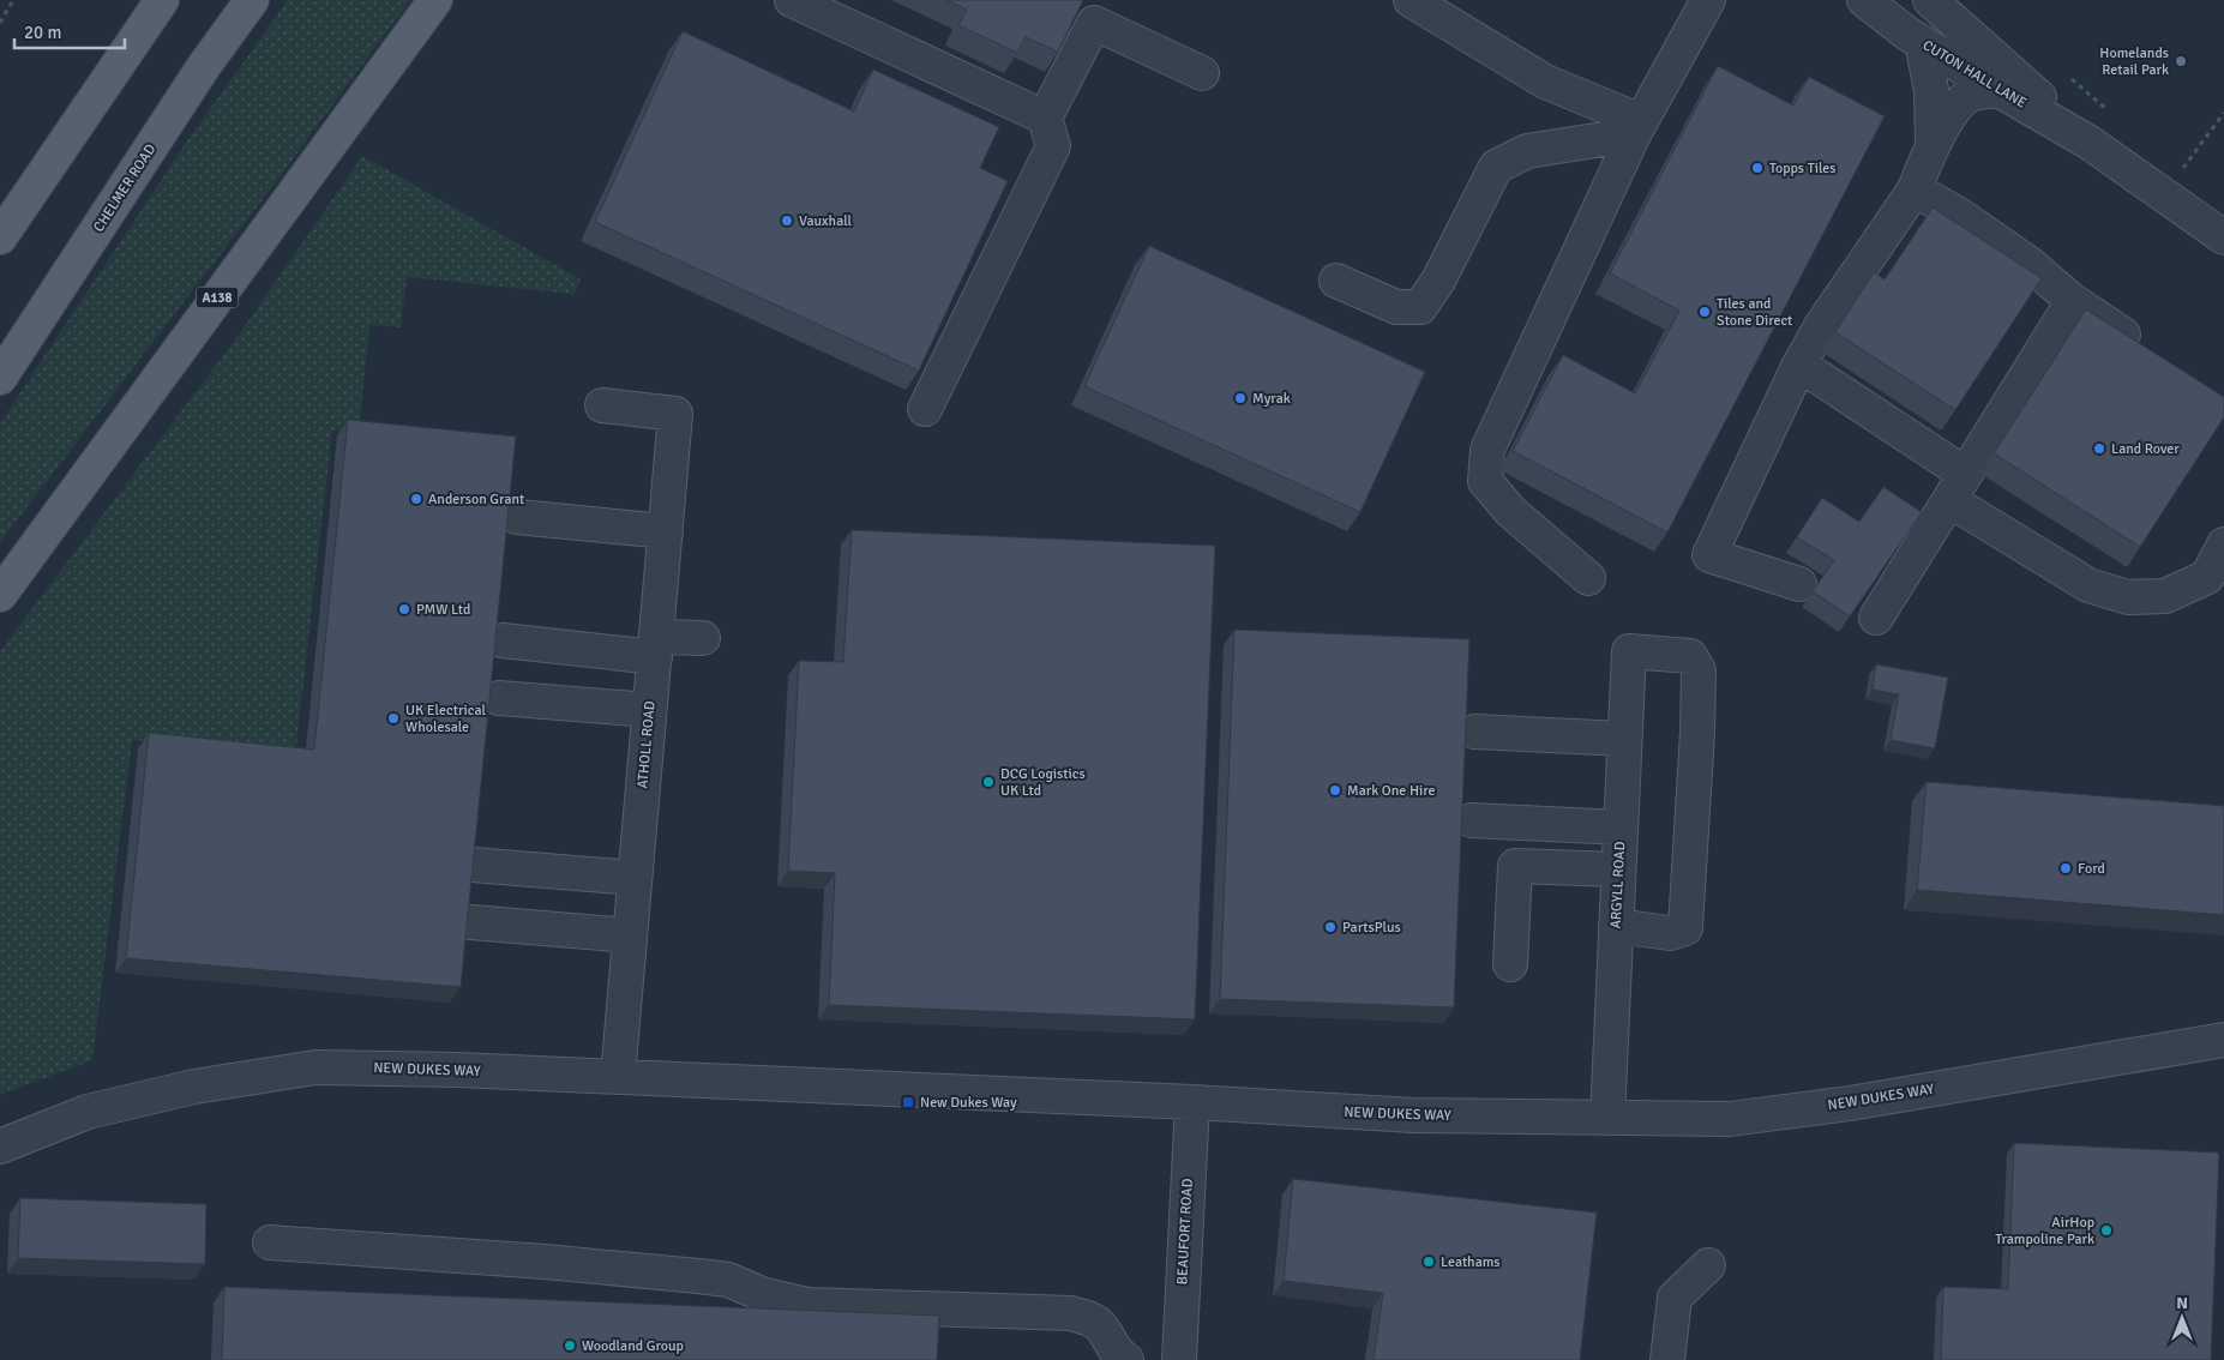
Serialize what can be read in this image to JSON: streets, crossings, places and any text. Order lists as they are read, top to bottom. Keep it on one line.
{"streets":{"main road":["CHELMER ROAD","A138"],"street":["CUTON HALL LANE","ATHOLL ROAD","ARGYLL ROAD","NEW DUKES WAY","BEAUFORT ROAD"]},"crossings":[["ATHOLL ROAD","NEW DUKES WAY"],["ARGYLL ROAD","NEW DUKES WAY"],["NEW DUKES WAY","BEAUFORT ROAD"]],"places":{"other":["Homelands Retail Park","Topps Tiles","Vauxhall","Tiles and Stone Direct","Myrak","Land Rover","Anderson Grant","PMW Ltd","UK Electrical Wholesale","DCG Logistics UK Ltd","Mark One Hire","Ford","PartsPlus","AirHop Trampoline Park","Leathams","Woodland Group"],"transit":["New Dukes Way"]},"scale_bar":"20 m","north":"top"}
